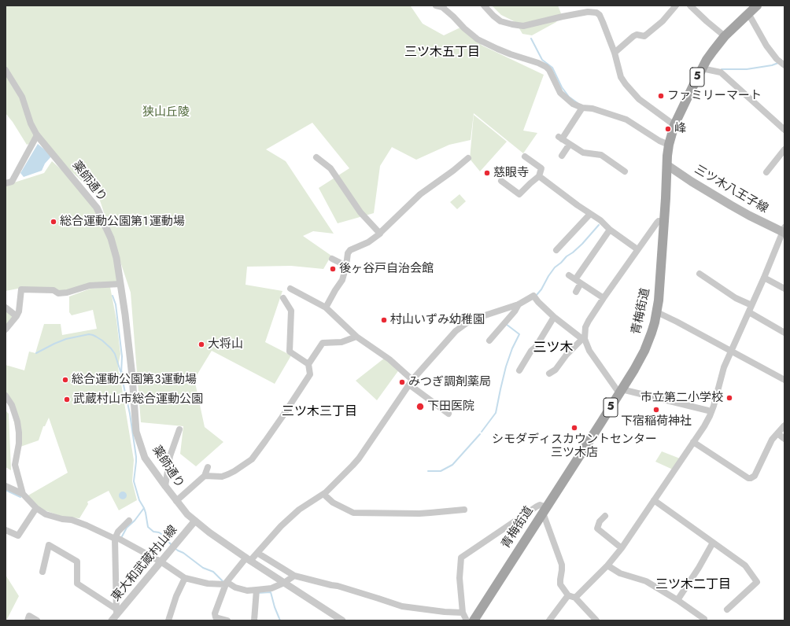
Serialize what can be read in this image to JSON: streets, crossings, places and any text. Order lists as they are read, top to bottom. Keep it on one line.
{"streets":{"main road":["5","三ツ木八王子線","青梅街道"],"street":["薬師通り","東大和武蔵村山線"]},"crossings":[["薬師通り","東大和武蔵村山線"],["三ツ木八王子線","青梅街道"]],"districts":["三ツ木五丁目","三ツ木","三ツ木三丁目","三ツ木二丁目"],"parks":["狭山丘陵"],"places":["ファミリーマート","峰","慈眼寺","総合運動公園第１運動場","後ヶ谷戸自治会館","村山いずみ幼稚園","大将山","総合運動公園第３運動場","みつぎ調剤薬局","市立第二小学校","武蔵村山市総合運動公園","下田医院","下宿稲荷神社","シモダディスカウントセンター 三ツ木店"]}
